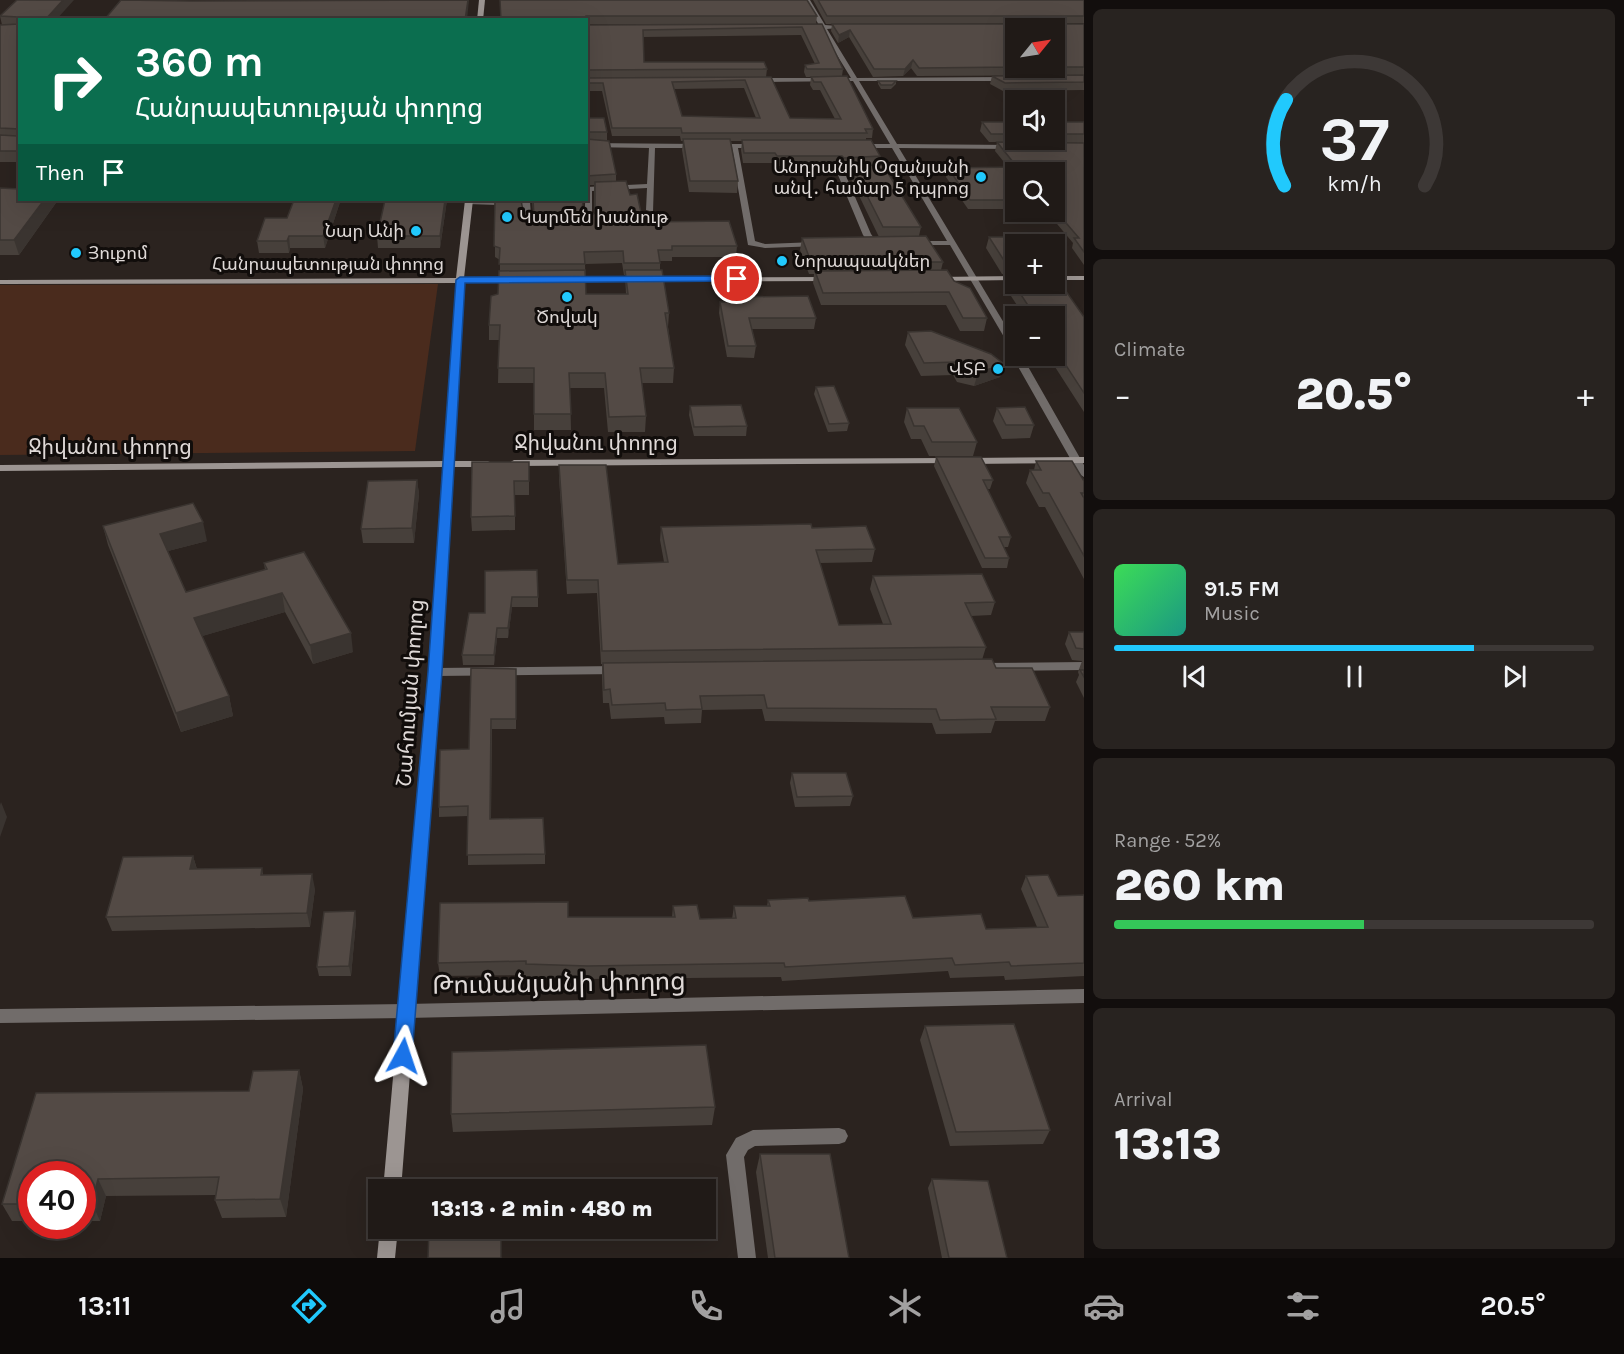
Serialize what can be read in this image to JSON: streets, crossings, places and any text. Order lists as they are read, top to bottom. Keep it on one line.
{"streets":{"street":["Հանրապետության փողոց","Ջիվանու փողոց","Շահումյան փողոց","Թումանյանի փողոց"]},"crossings":[["Հանրապետության փողոց","Շահումյան փողոց"],["Ջիվանու փողոց","Շահումյան փողոց"],["Շահումյան փողոց","Թումանյանի փողոց"]],"places":["Անդրանիկ Օզանյանի անվ․ համար 5 դպրոց","Կարմեն խանութ","Նար Անի","Յուքոմ","Նորապսակներ","Ծովակ","ՎՏԲ"],"north":"top right","page":{"map_buttons":["+","−"],"turn":["360 m","Հանրապետության փողոց"],"then":"Then","tile":["Climate",["Range · 52%","260 km"],["Arrival","13:13"]],"heat":["−","20.5°","+"],"song":["91.5 FM","Music"],"limit":"40","trip":"13:13 · 2 min · 480 m","tabs":["13:11","20.5°"],"gauge":["37","km/h"]}}
